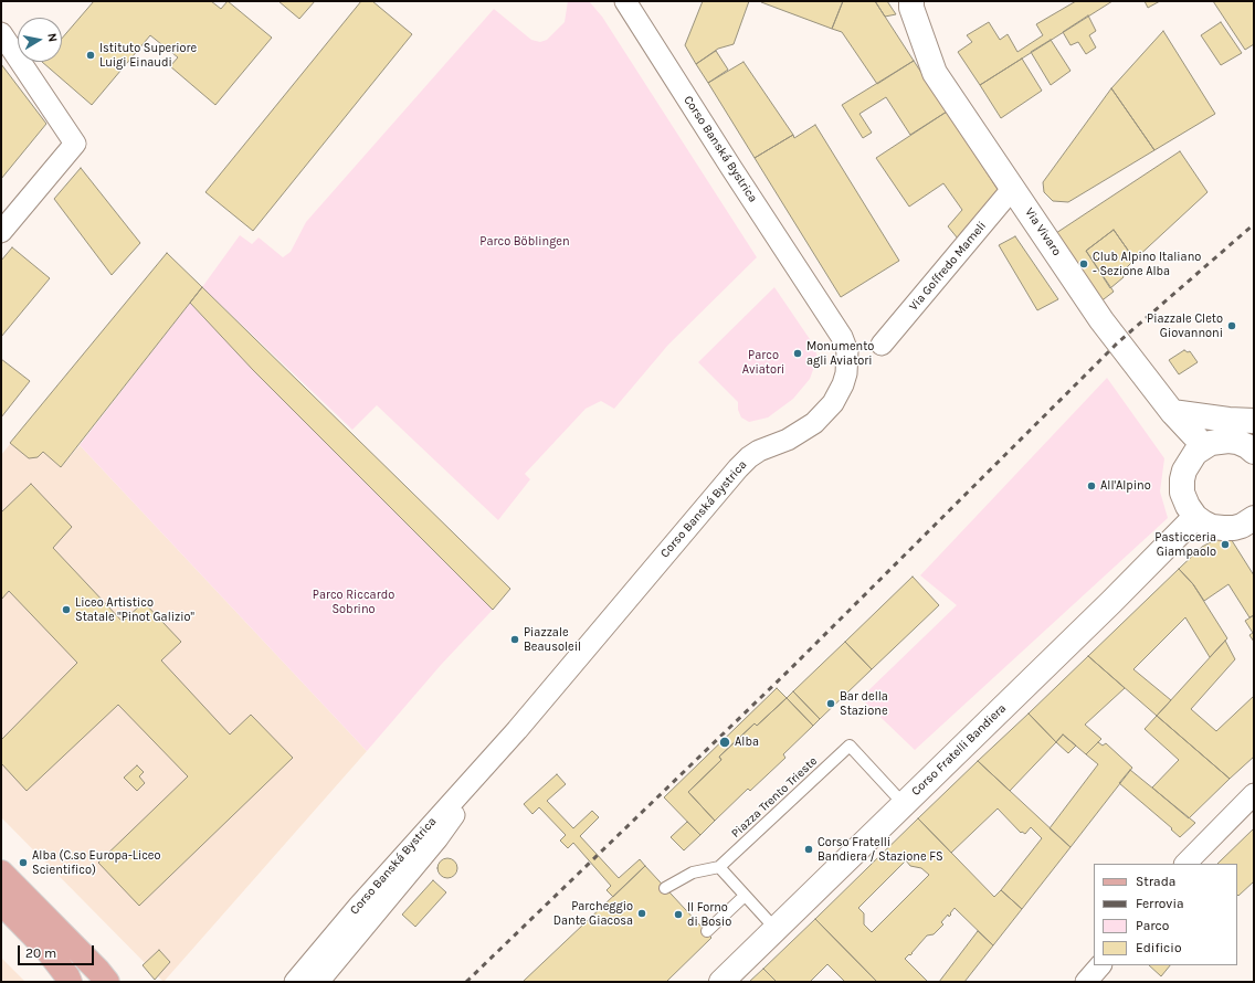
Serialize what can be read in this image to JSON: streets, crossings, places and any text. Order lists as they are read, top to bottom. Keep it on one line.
{"streets":{"main road":["Via Vivaro","Corso Fratelli Bandiera"],"street":["Corso Banská Bystrica","Via Goffredo Mameli"],"lane":["Piazza Trento Trieste"]},"crossings":[["Via Vivaro","Via Goffredo Mameli"],["Corso Fratelli Bandiera","Piazza Trento Trieste"]],"parks":["Parco Böblingen","Parco Aviatori","Parco Riccardo Sobrino"],"places":["Istituto Superiore Luigi Einaudi","Club Alpino Italiano - Sezione Alba","Piazzale Cleto Giovannoni","Monumento agli Aviatori","All'Alpino","Pasticceria Giampaolo","Liceo Artistico Statale \"Pinot Galizio\"","Piazzale Beausoleil","Bar della Stazione","Alba","Corso Fratelli Bandiera / Stazione FS","Alba (C.so Europa-Liceo Scientifico)","Parcheggio Dante Giacosa","Il Forno di Bosio"],"legend":["Strada","Ferrovia","Parco","Edificio"],"scale_bar":"20 m","north":"right"}
